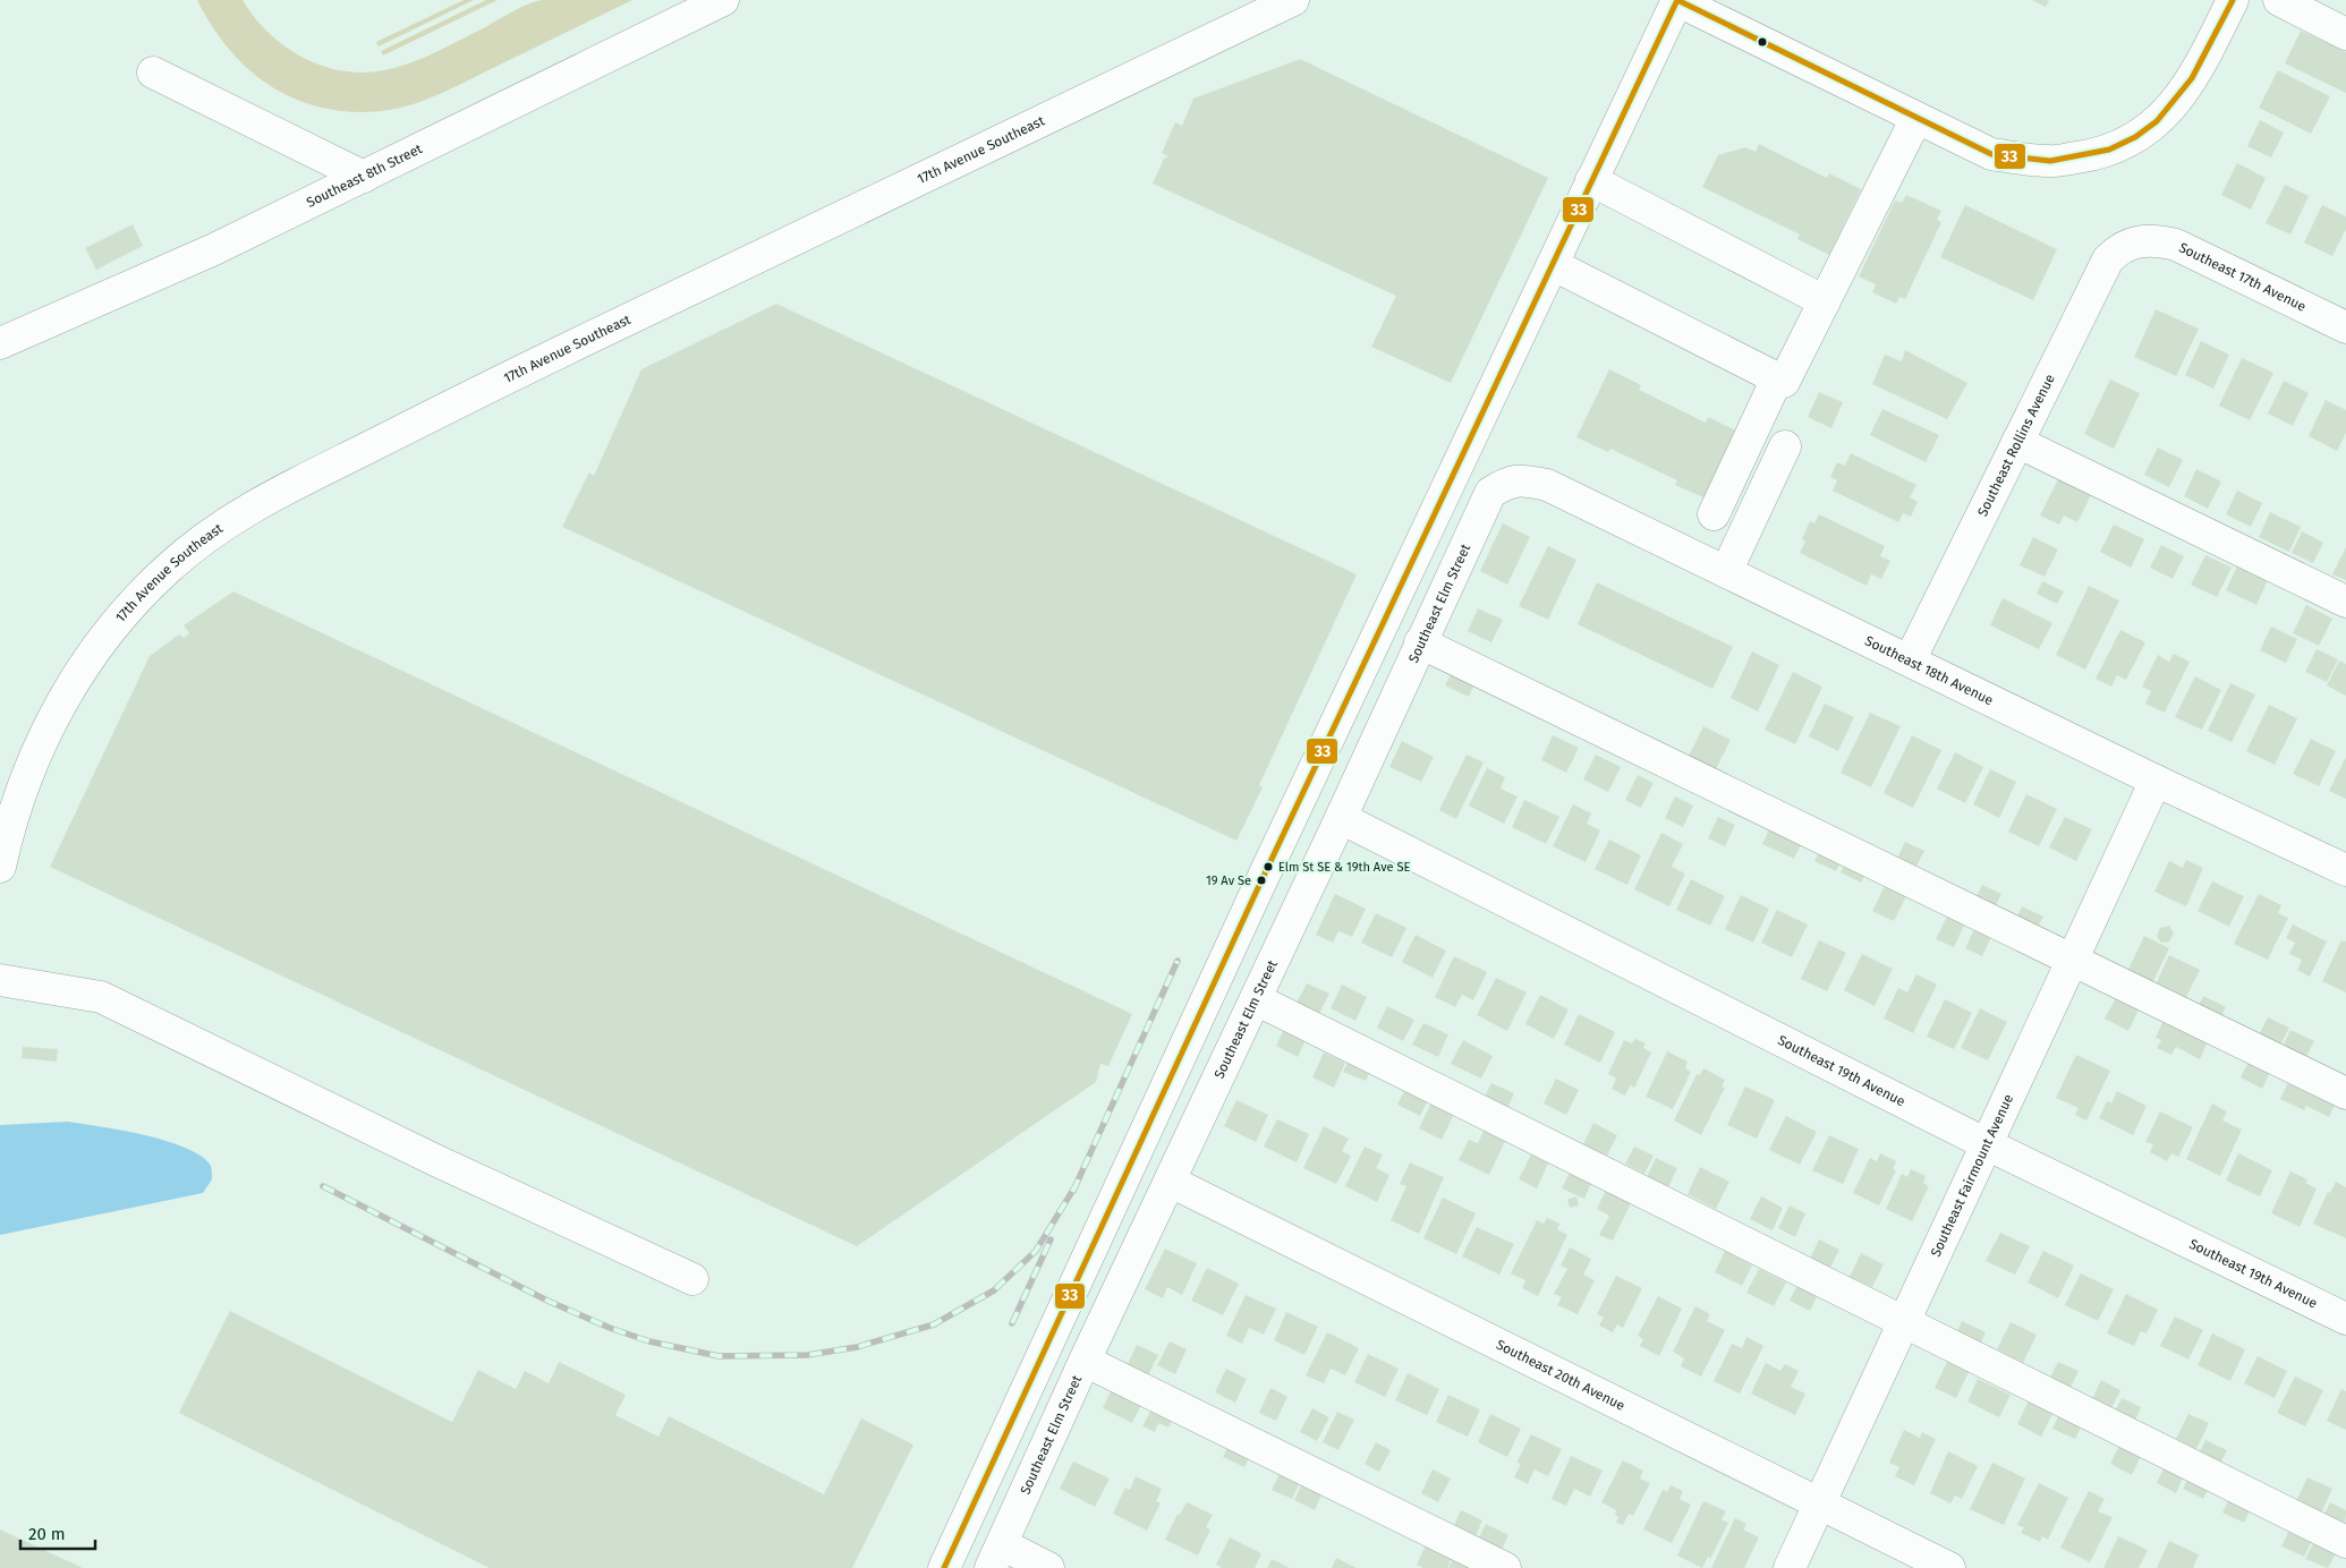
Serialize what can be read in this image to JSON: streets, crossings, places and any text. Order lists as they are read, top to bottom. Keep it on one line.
{"streets":{"street":["17th Avenue Southeast","Southeast 8th Street","Southeast 17th Avenue","Southeast Rollins Avenue","Southeast Elm Street","Southeast 18th Avenue","Southeast 19th Avenue","Southeast Fairmount Avenue","Southeast 20th Avenue"]},"crossings":[["Southeast 17th Avenue","Southeast Rollins Avenue"],["Southeast Rollins Avenue","Southeast 18th Avenue"],["Southeast Elm Street","Southeast 18th Avenue"],["Southeast Elm Street","Southeast 19th Avenue"],["Southeast Elm Street","Southeast 20th Avenue"],["Southeast 18th Avenue","Southeast Fairmount Avenue"],["Southeast 19th Avenue","Southeast Fairmount Avenue"],["Southeast Fairmount Avenue","Southeast 20th Avenue"]],"places":["Elm St SE & 19th Ave SE","19 Av Se"],"lines":["transit line 33"],"scale_bar":"20 m"}
